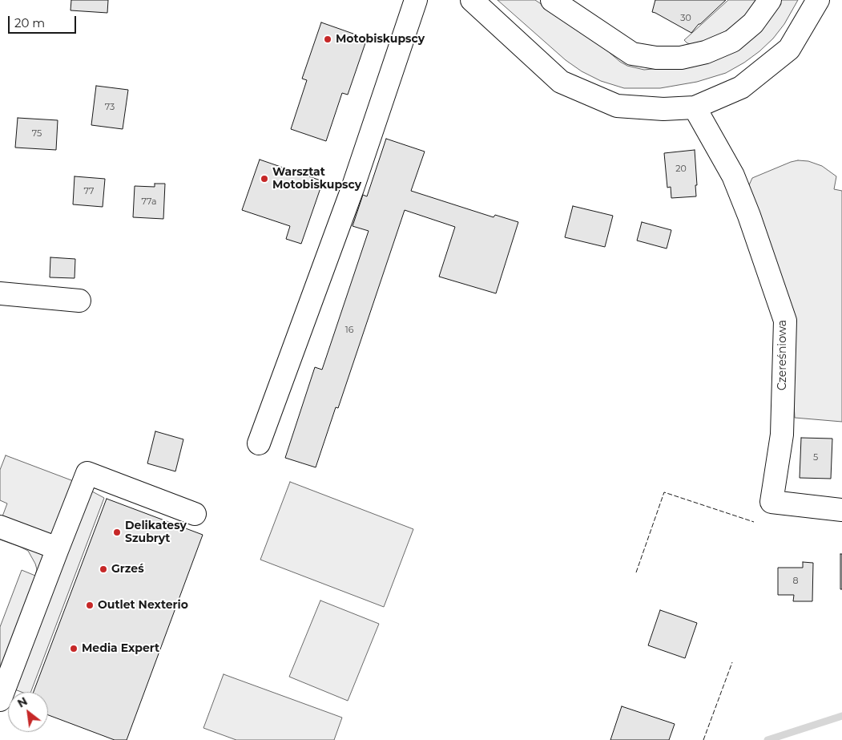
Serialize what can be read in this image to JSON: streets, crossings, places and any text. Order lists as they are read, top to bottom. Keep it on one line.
{"streets":{"street":["Czereśniowa"]},"places":["Motobiskupscy","Warsztat Motobiskupscy","Delikatesy Szubryt","Grześ","Outlet Nexterio","Media Expert"],"house_numbers":["30","73","75","20","77","77a","16","5","8"],"scale_bar":"20 m","north":"top left"}
